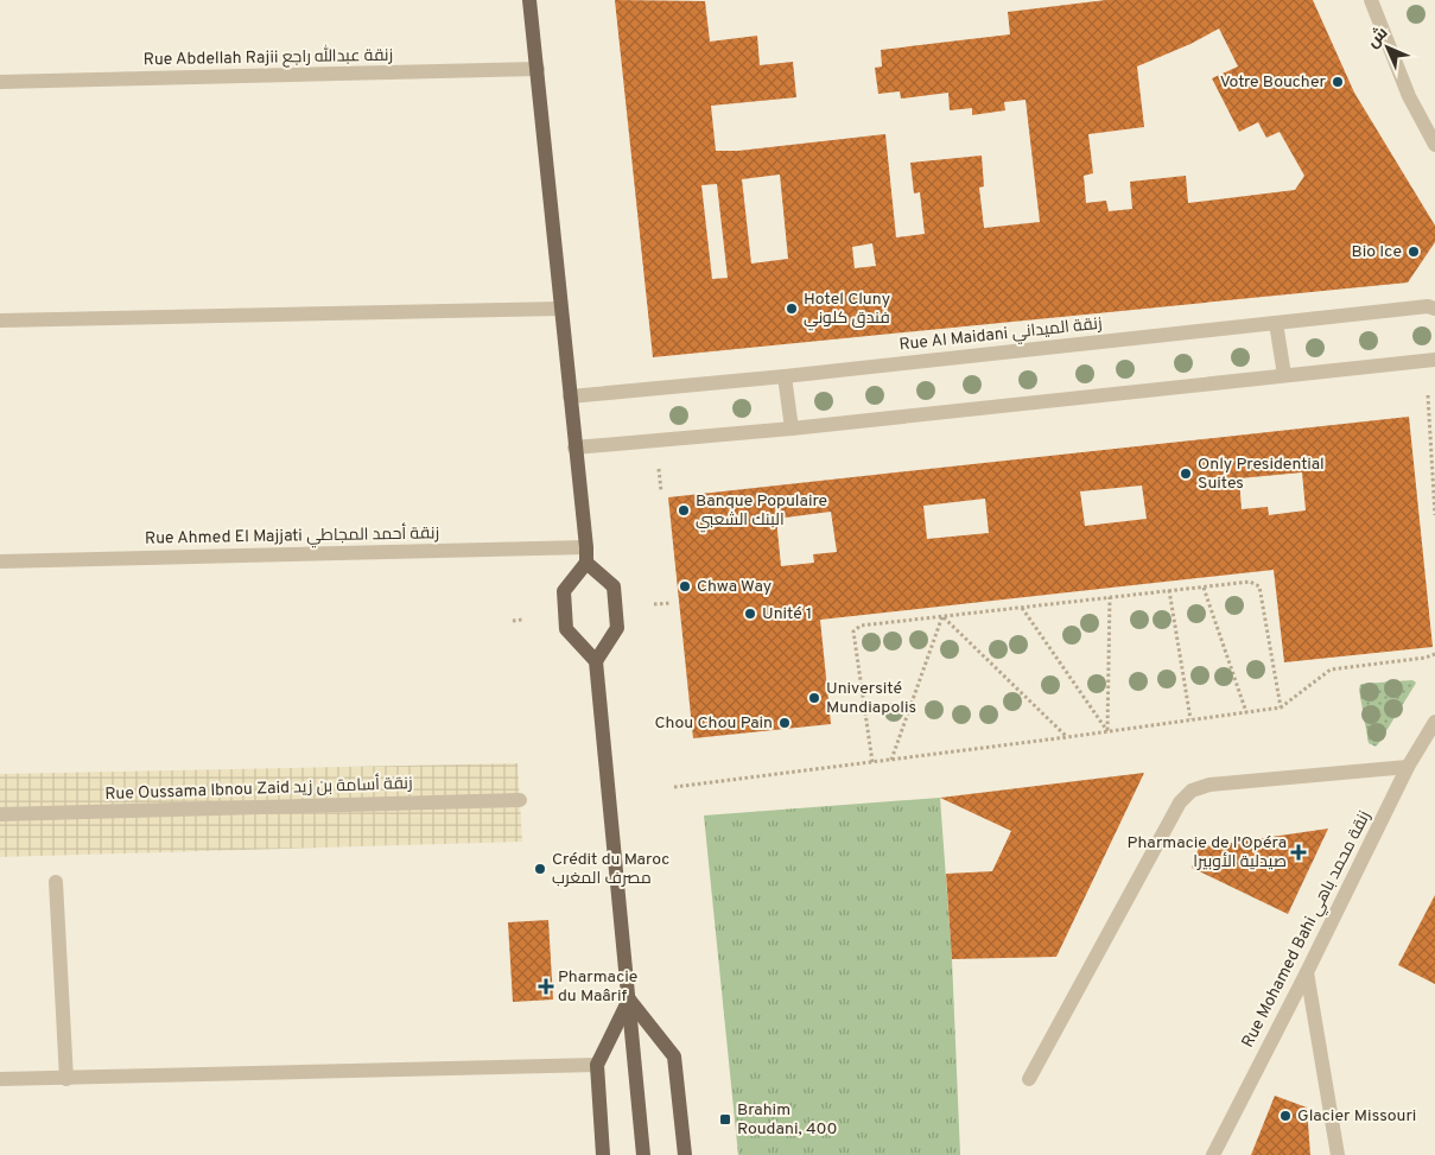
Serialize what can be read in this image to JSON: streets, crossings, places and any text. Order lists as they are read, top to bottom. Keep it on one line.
{"streets":{"street":["Rue Abdellah Rajii زنقة عبدالله راجع","Rue Al Maidani زنقة الميداني","Rue Ahmed El Majjati زنقة أحمد المجاطي","Rue Oussama Ibnou Zaid زنقة أسامة بن زيد","Rue Mohamed Bahi زنقة محمد باهي"]},"places":{"other":["Votre Boucher","Bio Ice","Hotel Cluny فندق كلوني","Only Presidential Suites","Banque Populaire البنك الشعبي","Chwa Way","Unité 1","Université Mundiapolis","Chou Chou Pain","Crédit du Maroc مصرف المغرب","Glacier Missouri"],"health":["Pharmacie de l'Opéra صيدلية الأوبيرا","Pharmacie du Maârif"],"transit":["Brahim Roudani, 400"]},"north":"top left"}
